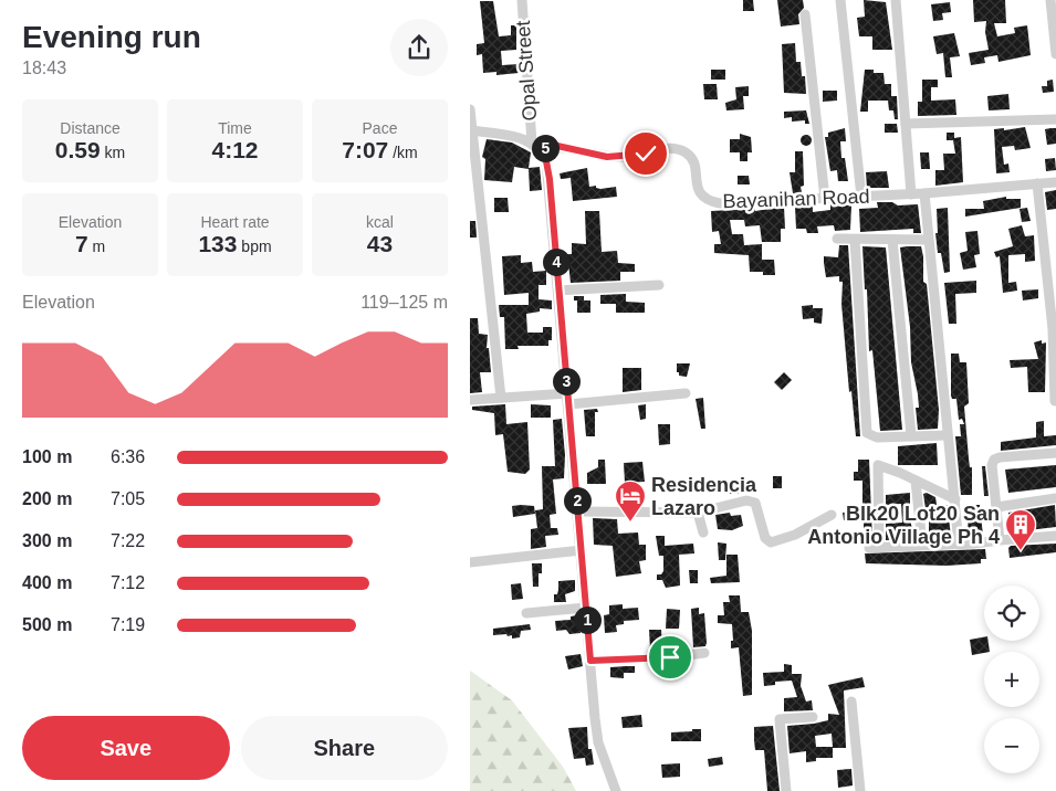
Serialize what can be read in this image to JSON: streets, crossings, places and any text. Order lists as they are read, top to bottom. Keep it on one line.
{"streets":{"street":["Opal Street","Bayanihan Road"]},"crossings":[["Opal Street","Bayanihan Road"]],"places":{"hotel":["Residencia Lazaro"],"building":["Blk20 Lot20 San Antonio Village Ph 4"]},"page":{"heading":["Evening run","18:43"],"stats":[["Distance","0.59 km"],["Time","4:12"],["Pace","7:07 /km"],["Elevation","7 m"],["Heart rate","133 bpm"],["kcal","43"]],"pins":["5","4","3","2","1"],"chart":["Elevation","119–125 m"],"list":[{"name":"100 m","note":"6:36"},{"name":"200 m","note":"7:05"},{"name":"300 m","note":"7:22"},{"name":"400 m","note":"7:12"},{"name":"500 m","note":"7:19"}],"map_buttons":["+","−"],"buttons":["Save","Share"]}}
